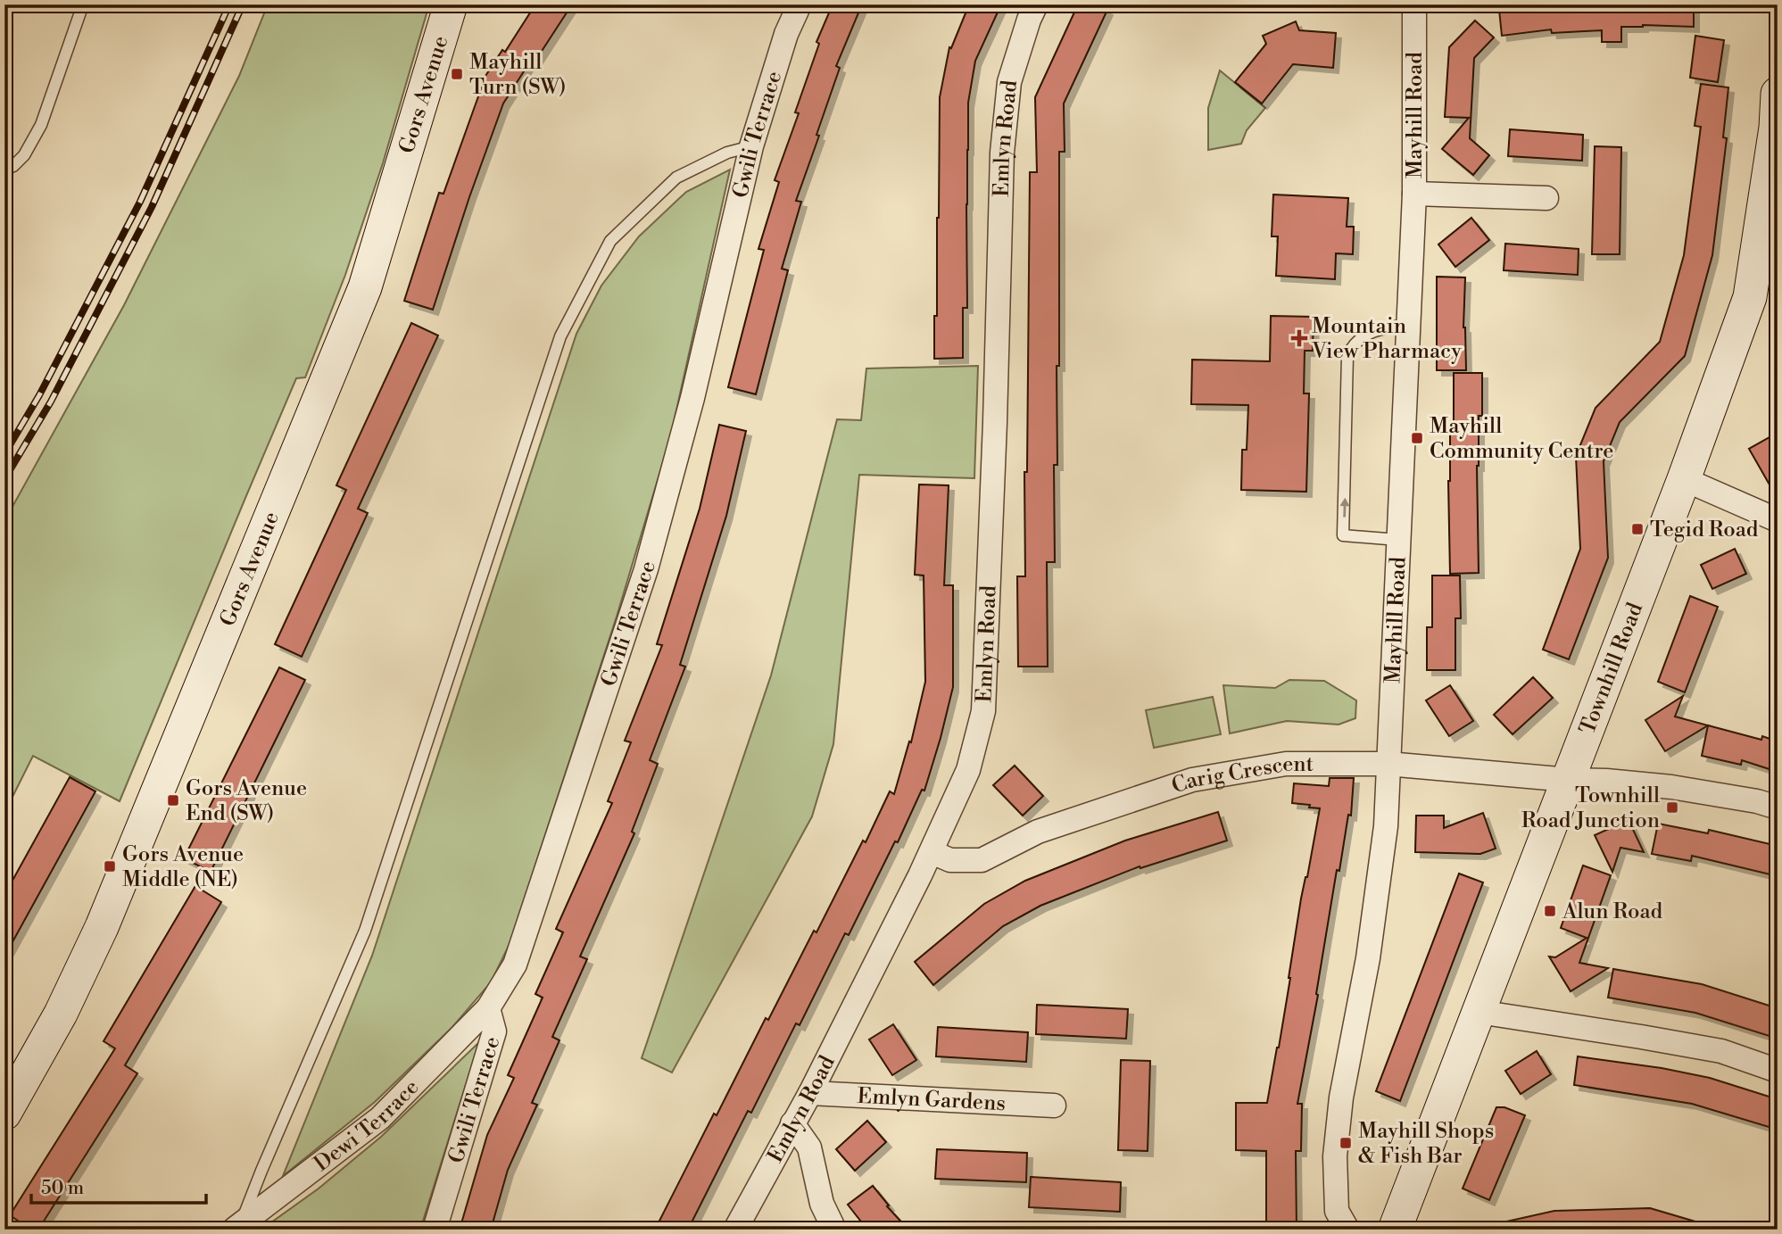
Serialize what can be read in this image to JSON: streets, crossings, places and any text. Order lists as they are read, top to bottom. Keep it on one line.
{"streets":{"street":["Gors Avenue","Mayhill Road","Gwili Terrace","Emlyn Road","Townhill Road","Carig Crescent","Emlyn Gardens","Dewi Terrace"]},"crossings":[["Mayhill Road","Carig Crescent"],["Gwili Terrace","Dewi Terrace"],["Emlyn Road","Carig Crescent"],["Emlyn Road","Emlyn Gardens"],["Townhill Road","Carig Crescent"]],"places":{"transit":["Mayhill Turn (SW)","Mayhill Community Centre","Tegid Road","Gors Avenue End (SW)","Townhill Road Junction","Gors Avenue Middle (NE)","Alun Road","Mayhill Shops & Fish Bar"],"health":["Mountain View Pharmacy"]},"scale_bar":"50 m"}
